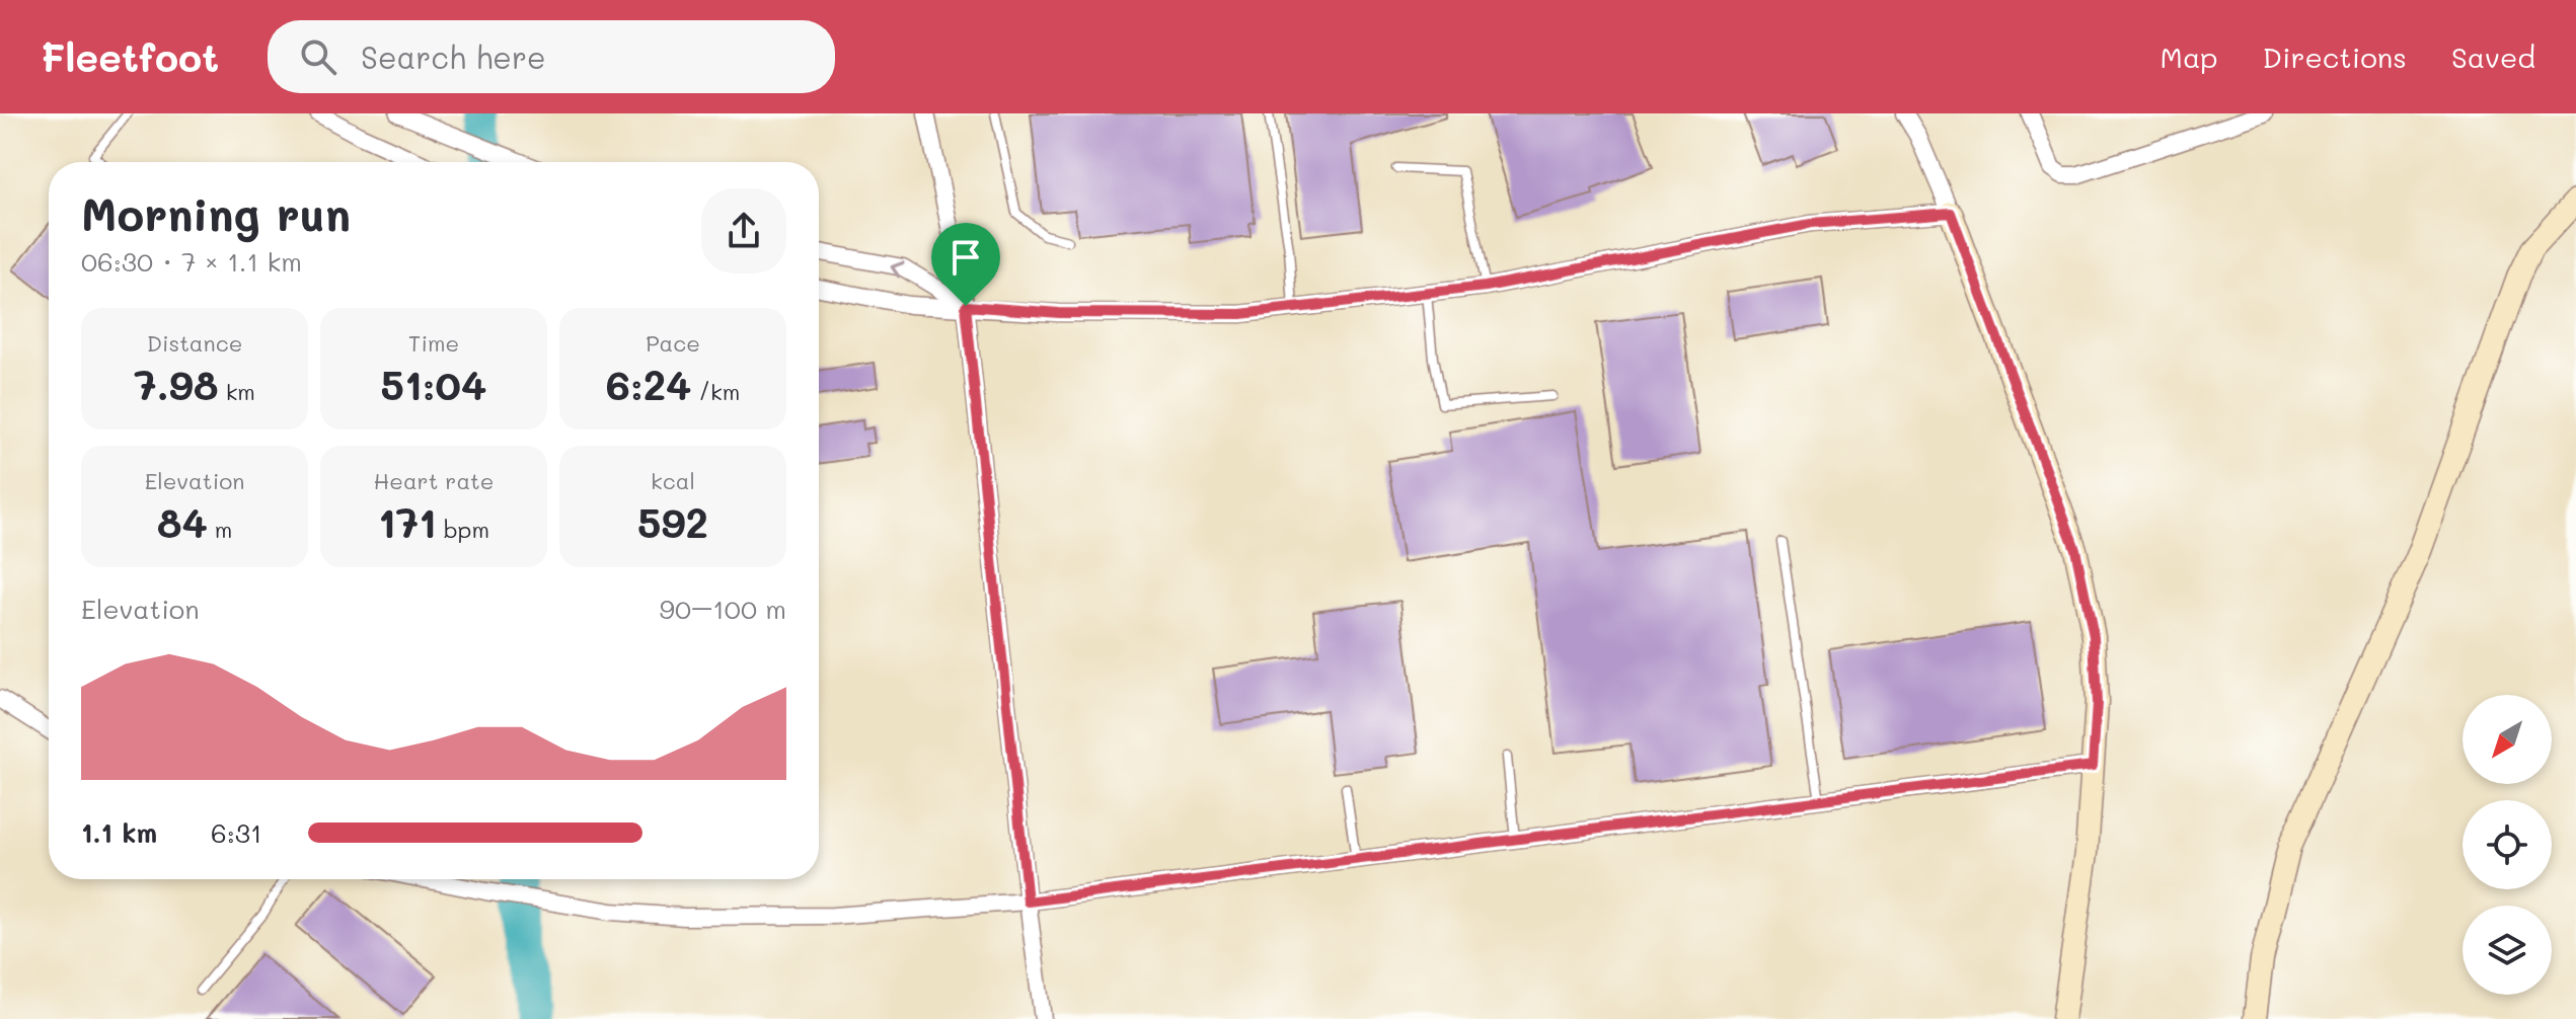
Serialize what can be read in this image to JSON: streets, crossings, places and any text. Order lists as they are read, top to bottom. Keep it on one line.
{"north":"bottom left","page":{"header":"Fleetfoot","search":"Search here","nav":["Map","Directions","Saved"],"heading":["Morning run","06:30 · 7 × 1.1 km"],"stats":[["Distance","7.98 km"],["Time","51:04"],["Pace","6:24 /km"],["Elevation","84 m"],["Heart rate","171 bpm"],["kcal","592"]],"chart":["Elevation","90–100 m"],"list":[{"name":"1.1 km","note":"6:31"}]}}
